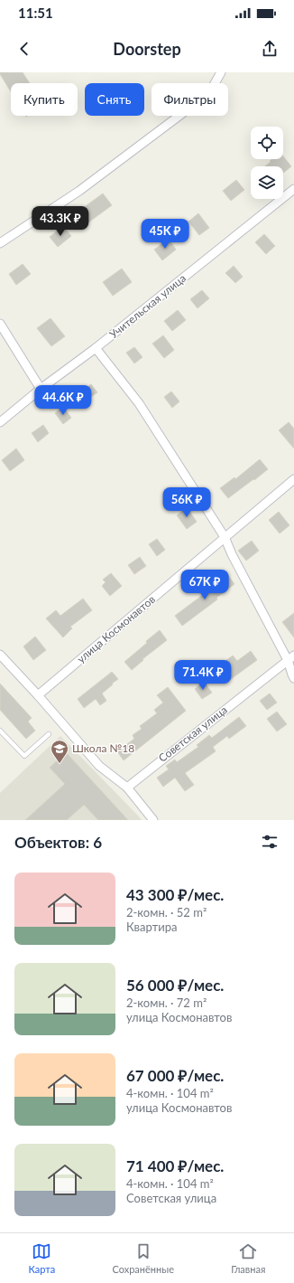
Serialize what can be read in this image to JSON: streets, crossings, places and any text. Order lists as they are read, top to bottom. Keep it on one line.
{"streets":{"street":["Учительская улица","улица Космонавтов","Советская улица"]},"places":{"school or university":["Школа №18"]},"page":{"status":"11:51","header":"Doorstep","chip":["Купить","Снять","Фильтры"],"price":["43.3K ₽","45K ₽","44.6K ₽","56K ₽","67K ₽","71.4K ₽"],"heading":"Объектов: 6","list":[{"name":"43 300 ₽/мес.","note":"2-комн. · 52 m² · Квартира"},{"name":"56 000 ₽/мес.","note":"2-комн. · 72 m² · улица Космонавтов"},{"name":"67 000 ₽/мес.","note":"4-комн. · 104 m² · улица Космонавтов"},{"name":"71 400 ₽/мес.","note":"4-комн. · 104 m² · Советская улица"}],"tabs":["Карта","Сохранённые","Главная"]}}
